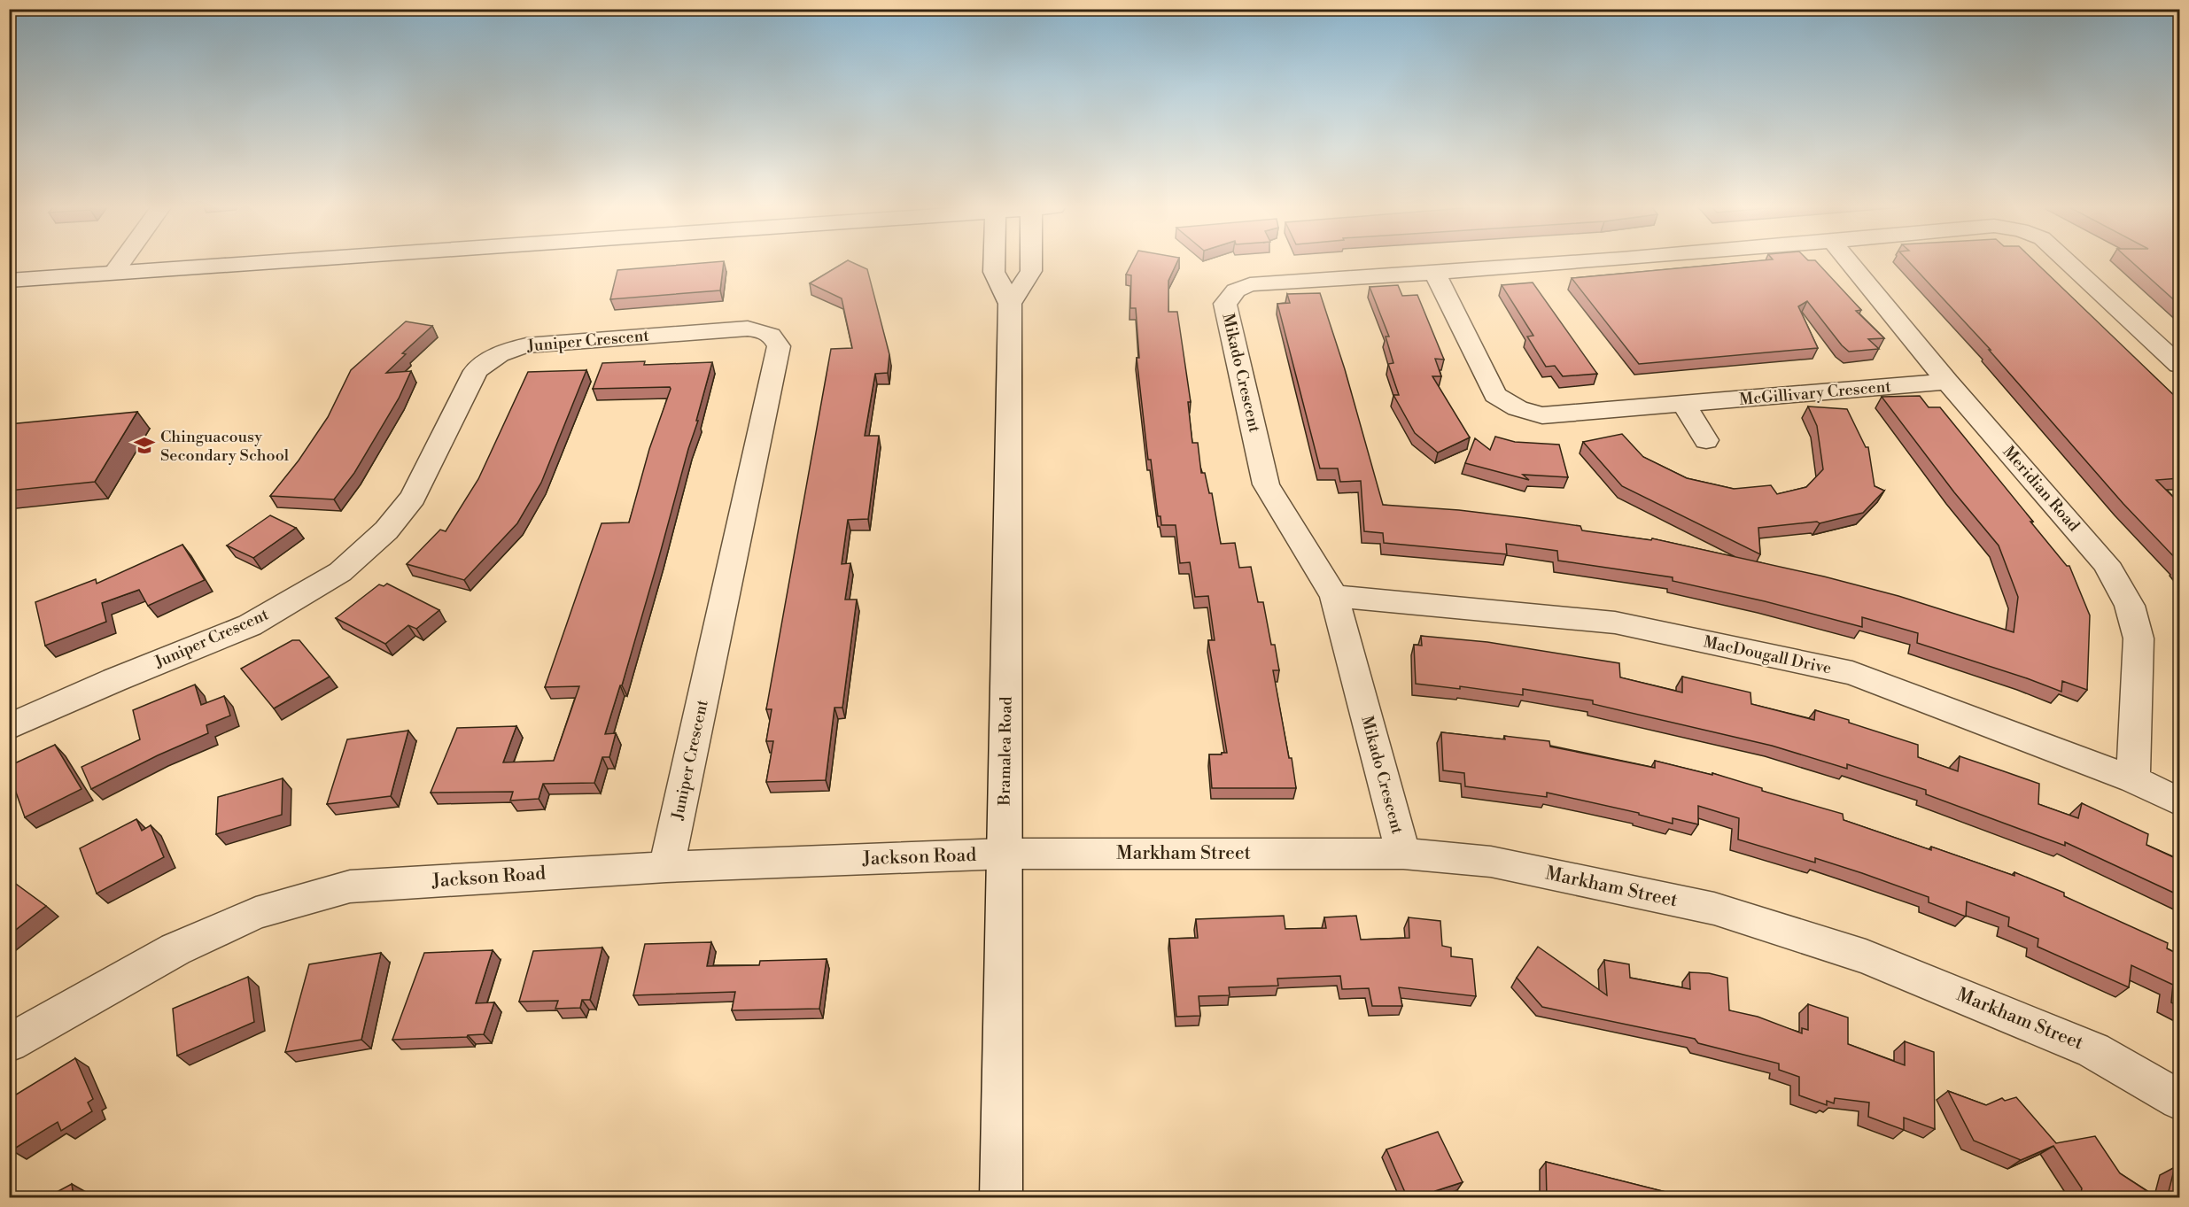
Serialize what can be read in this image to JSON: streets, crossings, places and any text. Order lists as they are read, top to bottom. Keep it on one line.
{"streets":{"street":["Juniper Crescent","Mikado Crescent","McGillivary Crescent","Meridian Road","MacDougall Drive","Bramalea Road","Markham Street","Jackson Road"]},"crossings":[["Juniper Crescent","Jackson Road"],["Mikado Crescent","McGillivary Crescent"],["Mikado Crescent","MacDougall Drive"],["Mikado Crescent","Markham Street"],["McGillivary Crescent","Meridian Road"],["Meridian Road","MacDougall Drive"],["Bramalea Road","Markham Street"],["Bramalea Road","Jackson Road"],["Markham Street","Jackson Road"]],"places":{"school or university":["Chinguacousy Secondary School"]}}
